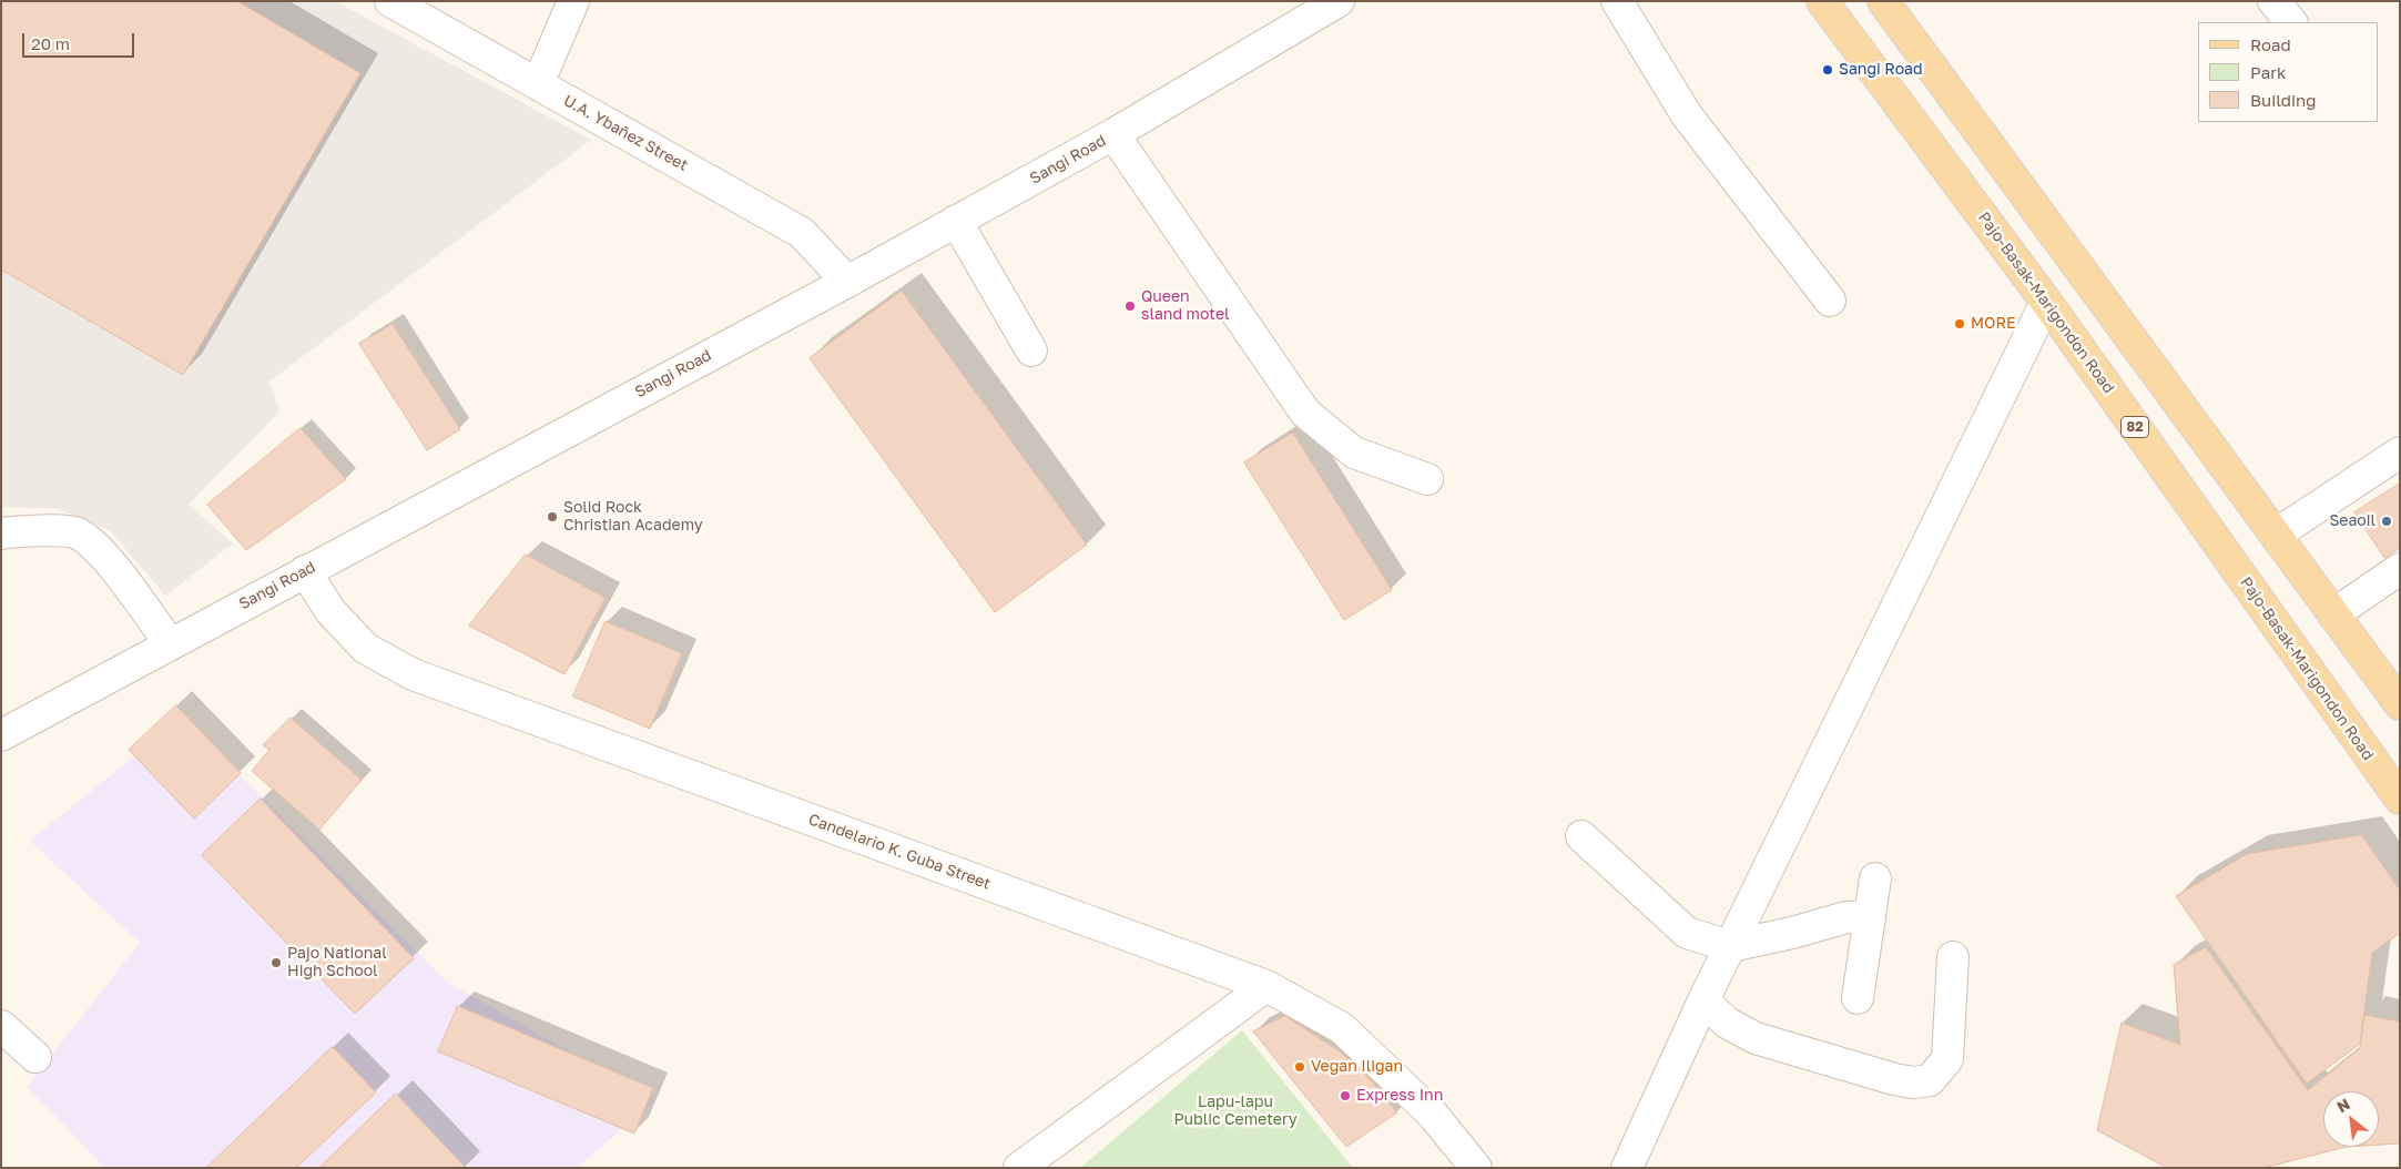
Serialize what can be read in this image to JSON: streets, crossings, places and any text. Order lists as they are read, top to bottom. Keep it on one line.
{"streets":{"main road":["Pajo-Basak-Marigondon Road","82"],"street":["U.A. Ybañez Street","Sangi Road","Candelario K. Guba Street"]},"crossings":[["U.A. Ybañez Street","Sangi Road"],["Sangi Road","Candelario K. Guba Street"]],"parks":["Lapu-lapu Public Cemetery"],"places":["Sangi Road","Queen sland motel","MORE","Solid Rock Christian Academy","Seaoil","Pajo National High School","Vegan Iligan","Express Inn"],"legend":["Road","Park","Building"],"scale_bar":"20 m","north":"top left"}
